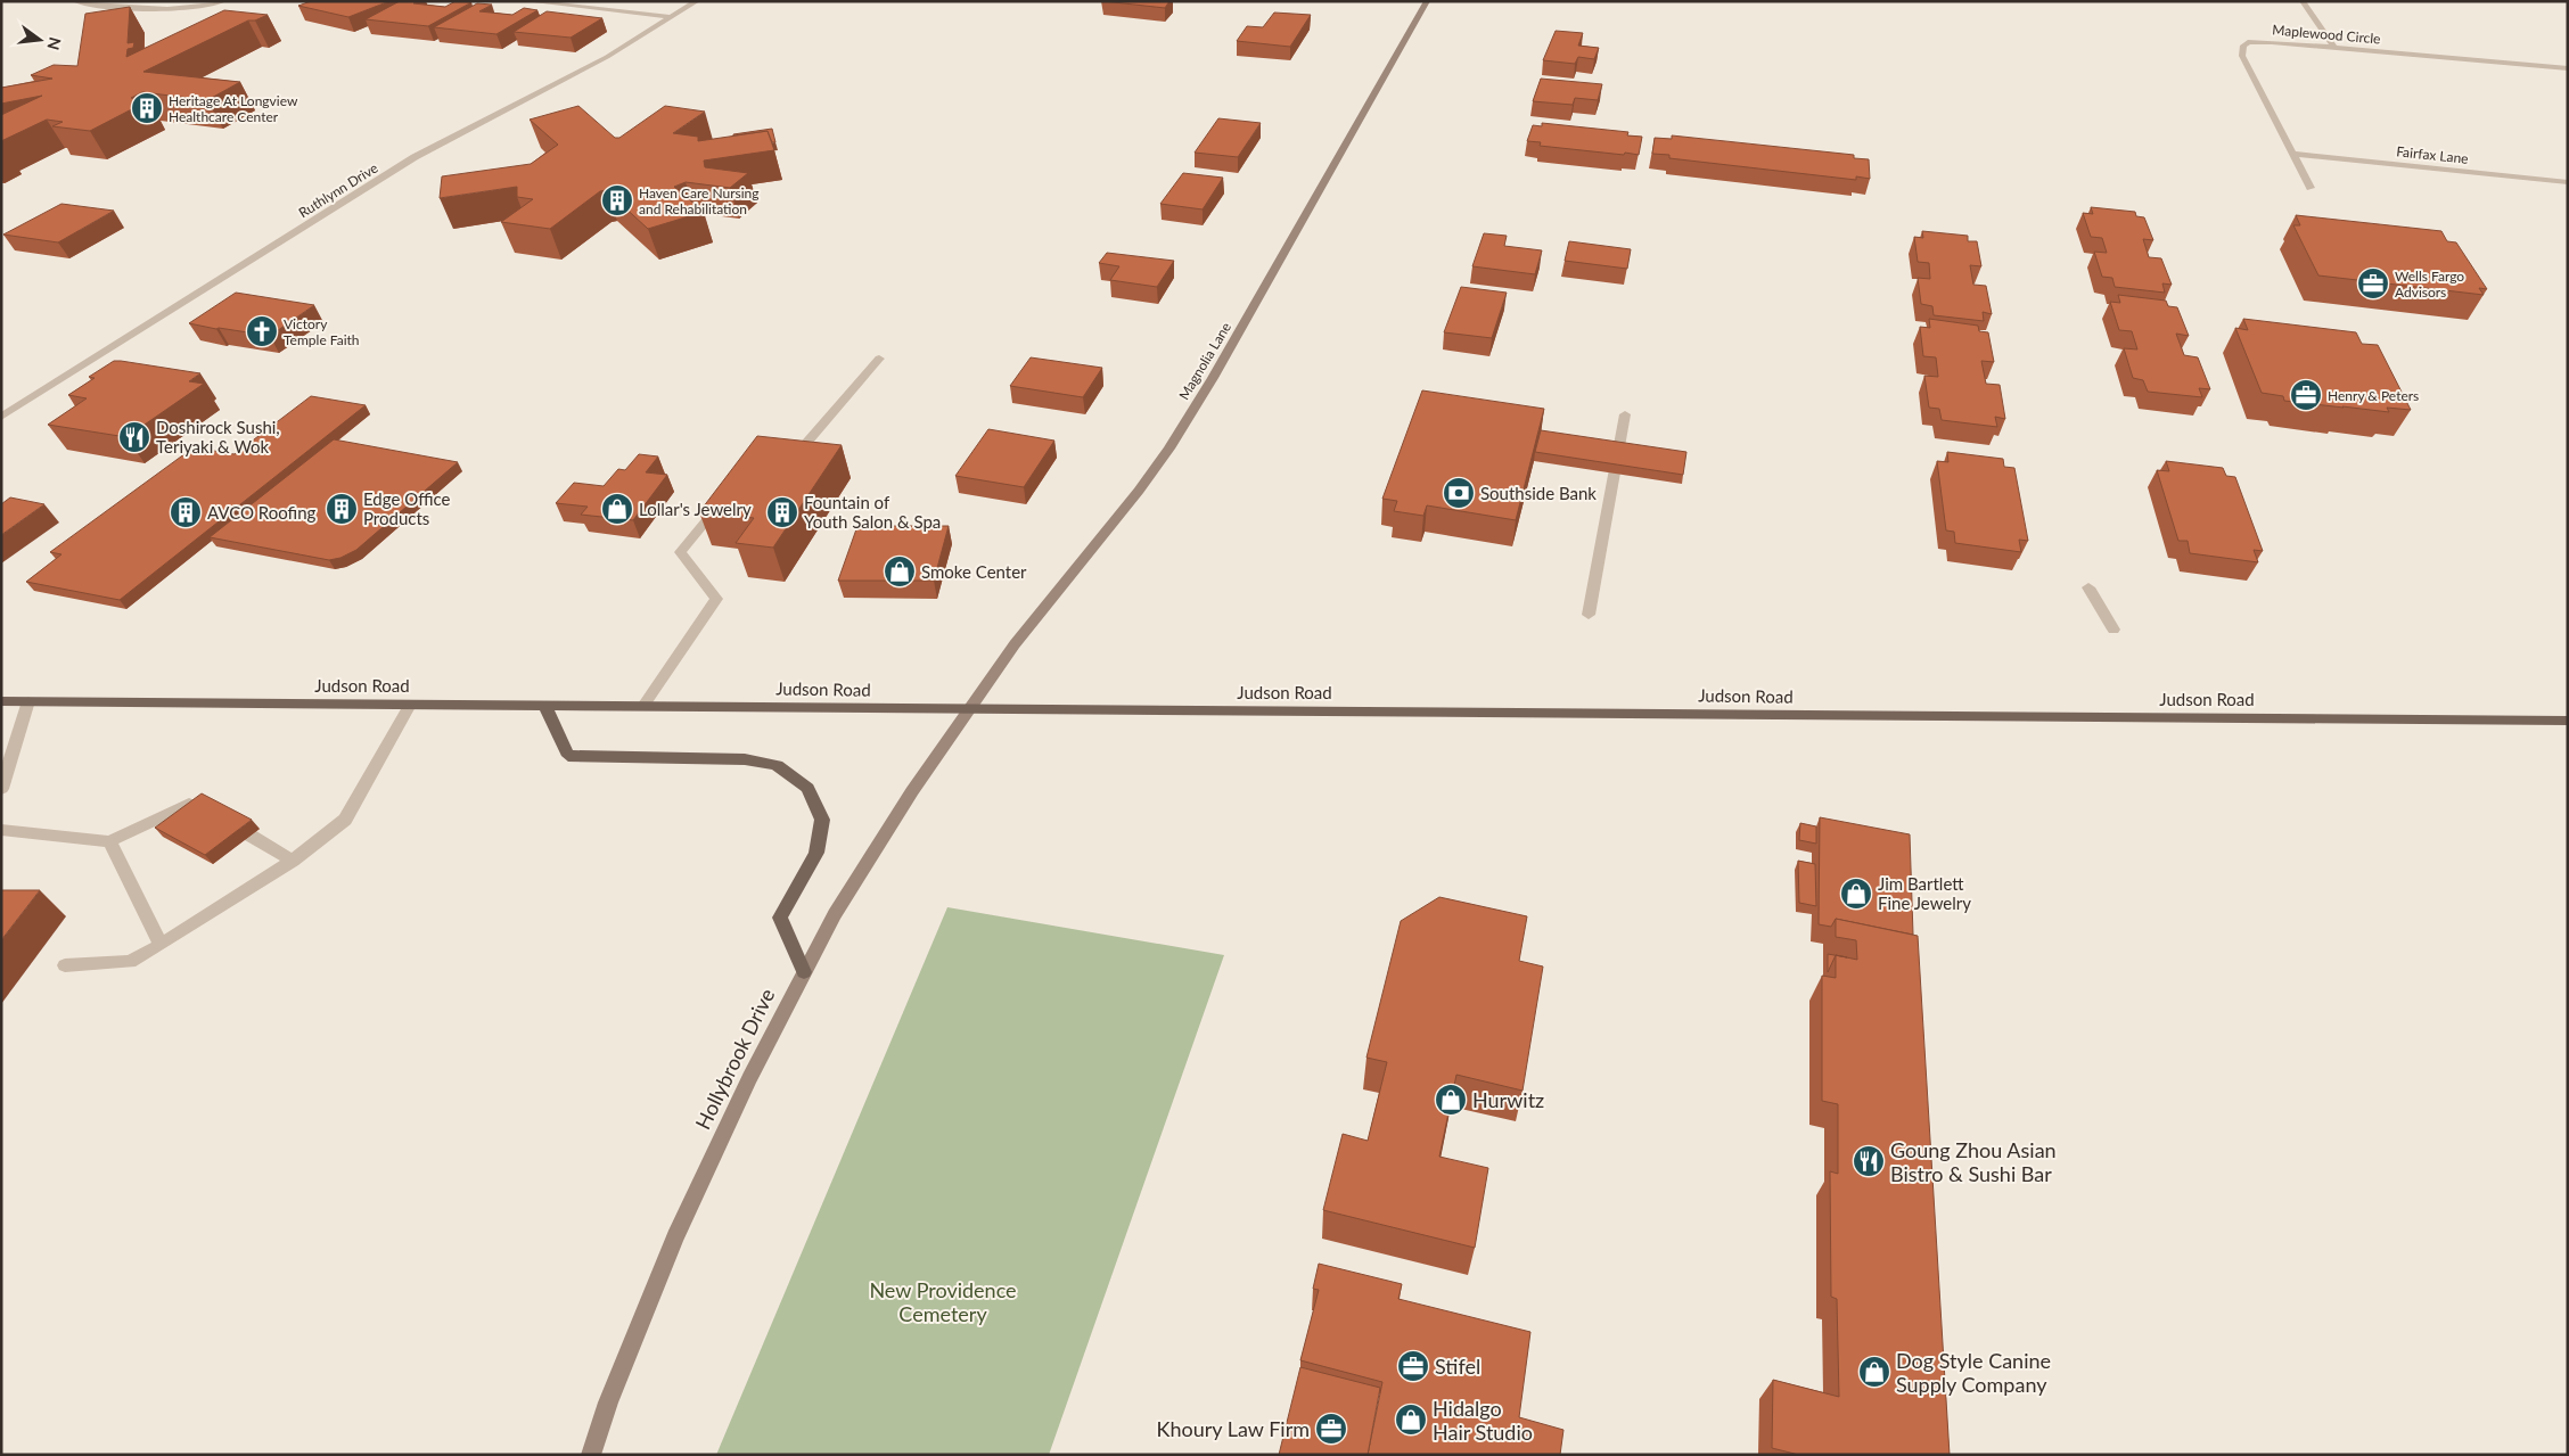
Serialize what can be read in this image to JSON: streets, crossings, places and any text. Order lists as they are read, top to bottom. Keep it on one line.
{"streets":{"main road":["Magnolia Lane","Judson Road","Hollybrook Drive"],"street":["Maplewood Circle","Fairfax Lane","Ruthlynn Drive"]},"crossings":[["Maplewood Circle","Fairfax Lane"],["Magnolia Lane","Judson Road"],["Magnolia Lane","Hollybrook Drive"],["Judson Road","Hollybrook Drive"]],"parks":["New Providence Cemetery"],"places":{"building":["Heritage At Longview Healthcare Center","Haven Care Nursing and Rehabilitation","Edge Office Products","AVCO Roofing","Fountain of Youth Salon & Spa"],"office":["Wells Fargo Advisors","Henry & Peters","Stifel","Khoury Law Firm"],"church":["Victory Temple Faith"],"restaurant":["Doshirock Sushi, Teriyaki & Wok","Goung Zhou Asian Bistro & Sushi Bar"],"bank":["Southside Bank"],"shop":["Lollar's Jewelry","Smoke Center","Jim Bartlett Fine Jewelry","Hurwitz","Dog Style Canine Supply Company","Hidalgo Hair Studio"]},"north":"right"}
